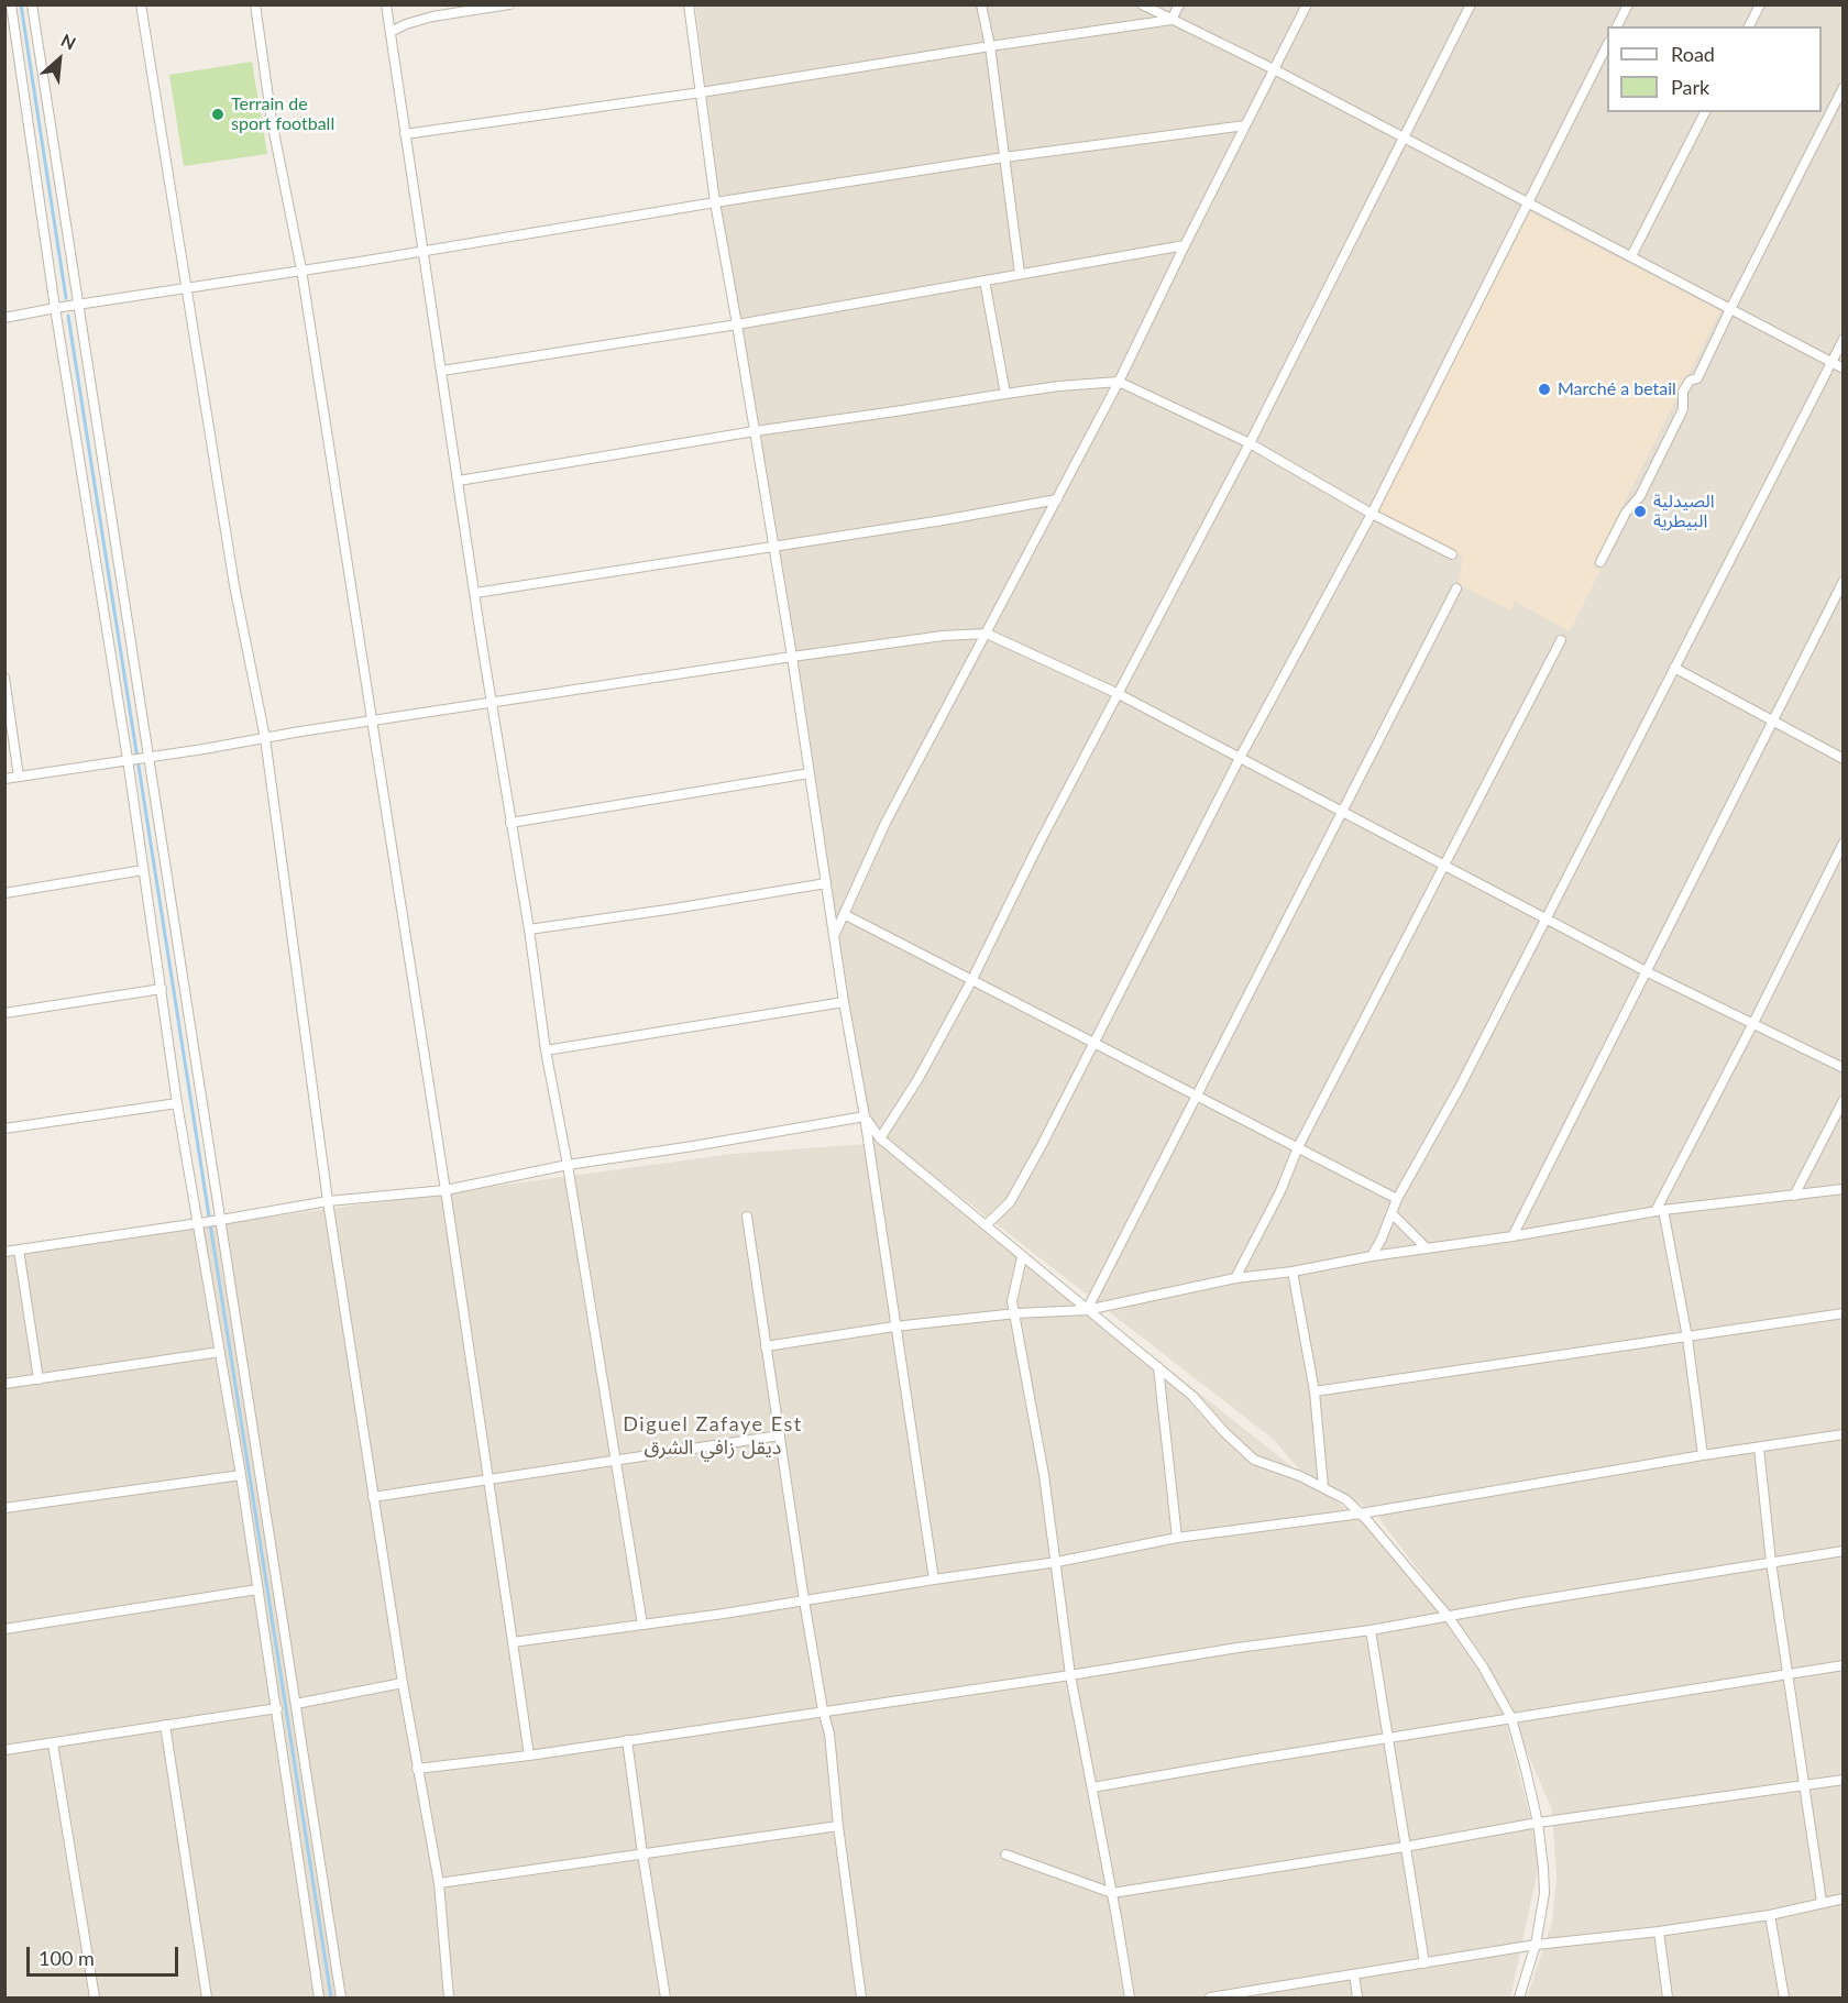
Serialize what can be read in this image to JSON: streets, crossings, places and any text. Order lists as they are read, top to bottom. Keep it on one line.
{"districts":["Diguel Zafaye Est ديقل زافي الشرق"],"places":["Terrain de sport football","Marché a betail","الصيدلية البيطرية"],"legend":["Road","Park"],"scale_bar":"100 m","north":"top right"}
